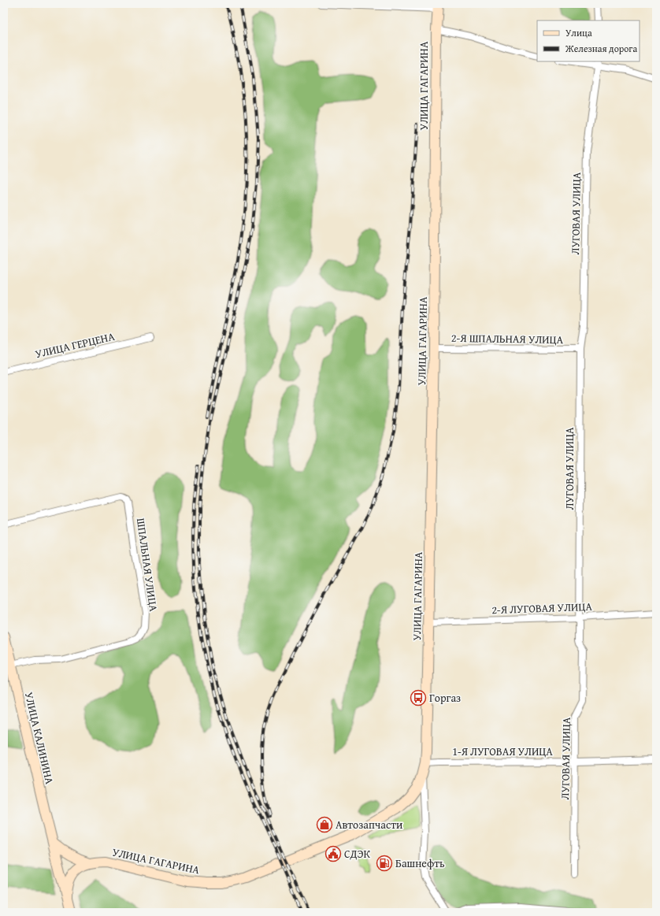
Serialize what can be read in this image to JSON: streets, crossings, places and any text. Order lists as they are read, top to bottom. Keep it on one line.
{"streets":{"main road":["УЛИЦА ГАГАРИНА","УЛИЦА КАЛИНИНА"],"street":["ЛУГОВАЯ УЛИЦА","2-Я ШПАЛЬНАЯ УЛИЦА","УЛИЦА ГЕРЦЕНА","ШПАЛЬНАЯ УЛИЦА","2-Я ЛУГОВАЯ УЛИЦА","1-Я ЛУГОВАЯ УЛИЦА"]},"crossings":[["УЛИЦА ГАГАРИНА","2-Я ШПАЛЬНАЯ УЛИЦА"],["УЛИЦА ГАГАРИНА","2-Я ЛУГОВАЯ УЛИЦА"],["УЛИЦА ГАГАРИНА","УЛИЦА КАЛИНИНА"],["УЛИЦА ГАГАРИНА","1-Я ЛУГОВАЯ УЛИЦА"],["ЛУГОВАЯ УЛИЦА","2-Я ШПАЛЬНАЯ УЛИЦА"],["ЛУГОВАЯ УЛИЦА","2-Я ЛУГОВАЯ УЛИЦА"],["ЛУГОВАЯ УЛИЦА","1-Я ЛУГОВАЯ УЛИЦА"],["ШПАЛЬНАЯ УЛИЦА","УЛИЦА КАЛИНИНА"]],"places":{"bus stop":["Горгаз"],"shop":["Автозапчасти"],"public building":["СДЭК"],"fuel station":["Башнефть"]},"legend":["Улица","Железная дорога"]}
